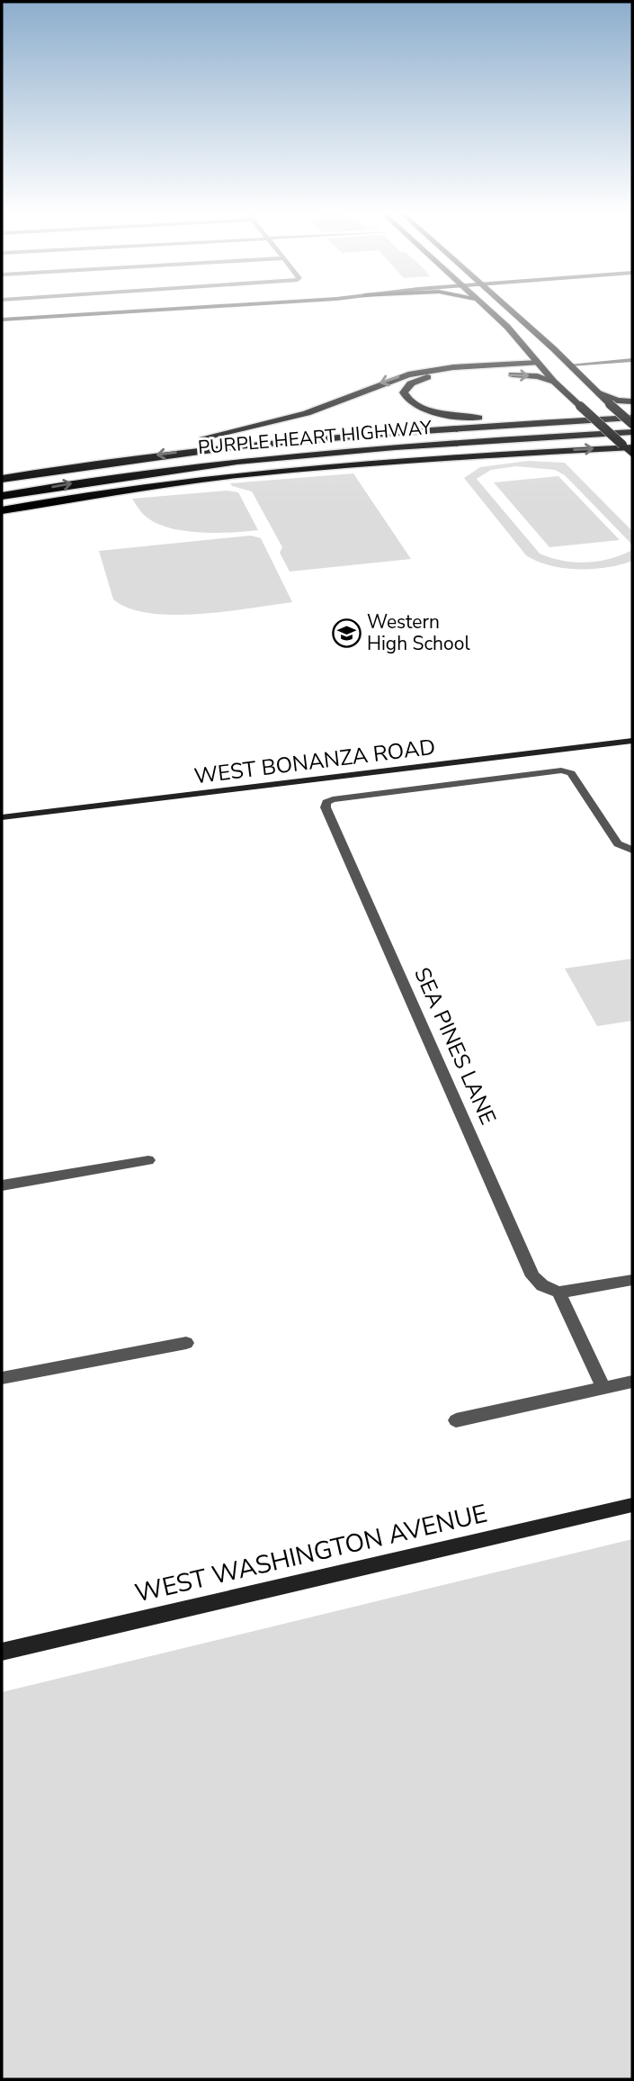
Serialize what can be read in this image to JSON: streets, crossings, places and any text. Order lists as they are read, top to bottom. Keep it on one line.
{"streets":{"highway":["PURPLE HEART HIGHWAY"],"street":["WEST BONANZA ROAD","SEA PINES LANE","WEST WASHINGTON AVENUE"]},"places":{"school or university":["Western High School"]}}
